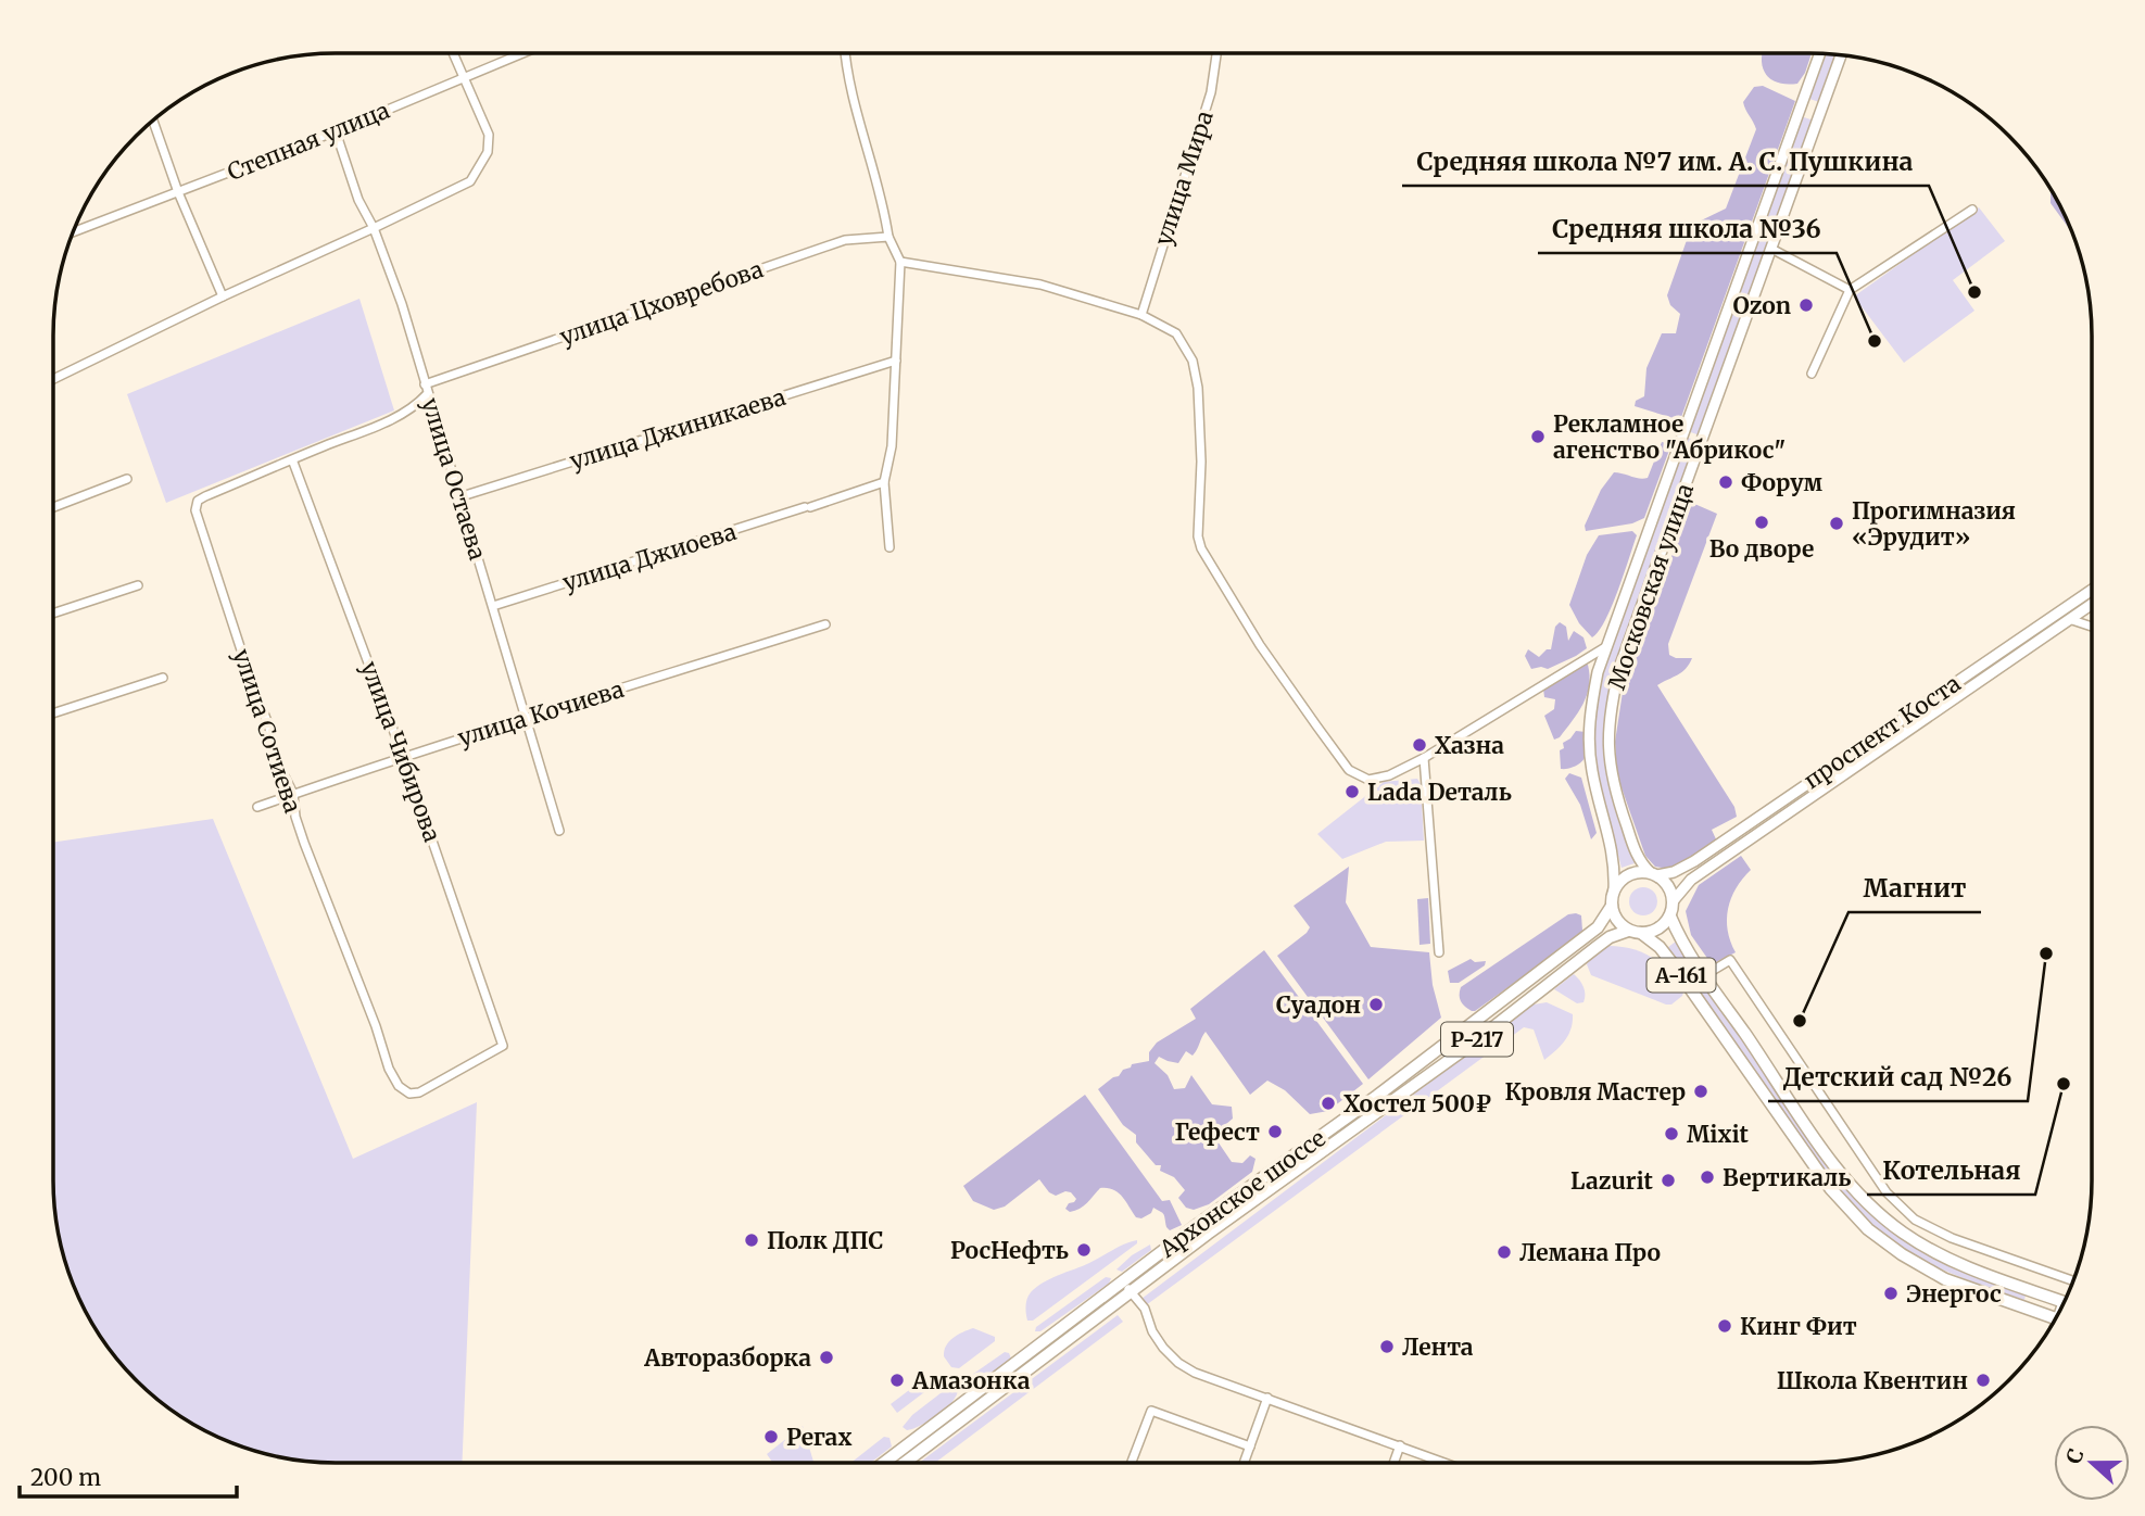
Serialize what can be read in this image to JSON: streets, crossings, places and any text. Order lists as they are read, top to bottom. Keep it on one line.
{"streets":{"highway":["А-161","Р-217","Архонское шоссе"],"main road":["Московская улица","проспект Коста"],"street":["Степная улица","улица Мира","улица Цховребова","улица Джиникаева","улица Остаева","улица Джиоева","улица Кочиева","улица Сотиева","улица Чибирова"]},"crossings":[["Степная улица","улица Остаева"],["улица Цховребова","улица Остаева"],["улица Джиникаева","улица Остаева"],["улица Остаева","улица Джиоева"],["улица Остаева","улица Кочиева"],["улица Остаева","улица Сотиева"],["Московская улица","проспект Коста"],["Московская улица","А-161"],["Московская улица","Архонское шоссе"],["улица Кочиева","улица Сотиева"],["улица Кочиева","улица Чибирова"],["улица Сотиева","улица Чибирова"],["проспект Коста","А-161"],["проспект Коста","Архонское шоссе"],["А-161","Архонское шоссе"]],"places":["Средняя школа №7 им. А. С. Пушкина","Ozon","Средняя школа №36","Рекламное агенство \"Абрикос\"","Форум","Во дворе","Прогимназия «Эрудит»","Хазна","Lada Dеталь","Детский сад №26","Суадон","Магнит","Котельная","Кровля Мастер","Хостел 500₽","Гефест","Mixit","Вертикаль","Lazurit","Полк ДПС","РосНефть","Лемана Про","Энергос","Кинг Фит","Лента","Авторазборка","Амазонка","Школа Квентин","Регах"],"scale_bar":"200 m","north":"left"}
